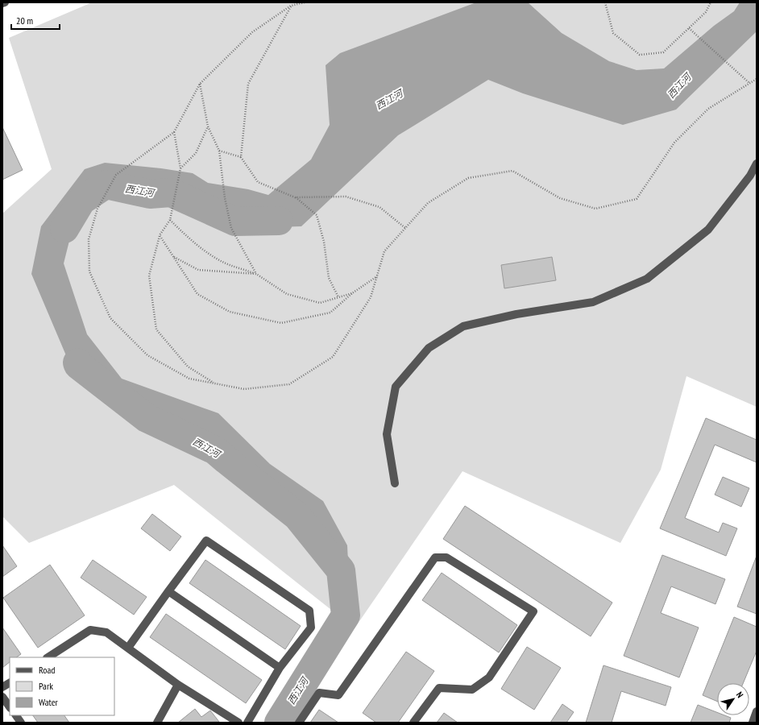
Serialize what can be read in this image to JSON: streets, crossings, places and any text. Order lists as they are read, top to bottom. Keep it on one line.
{"water":["西江河"],"legend":["Road","Park","Water"],"scale_bar":"20 m","north":"top right"}
